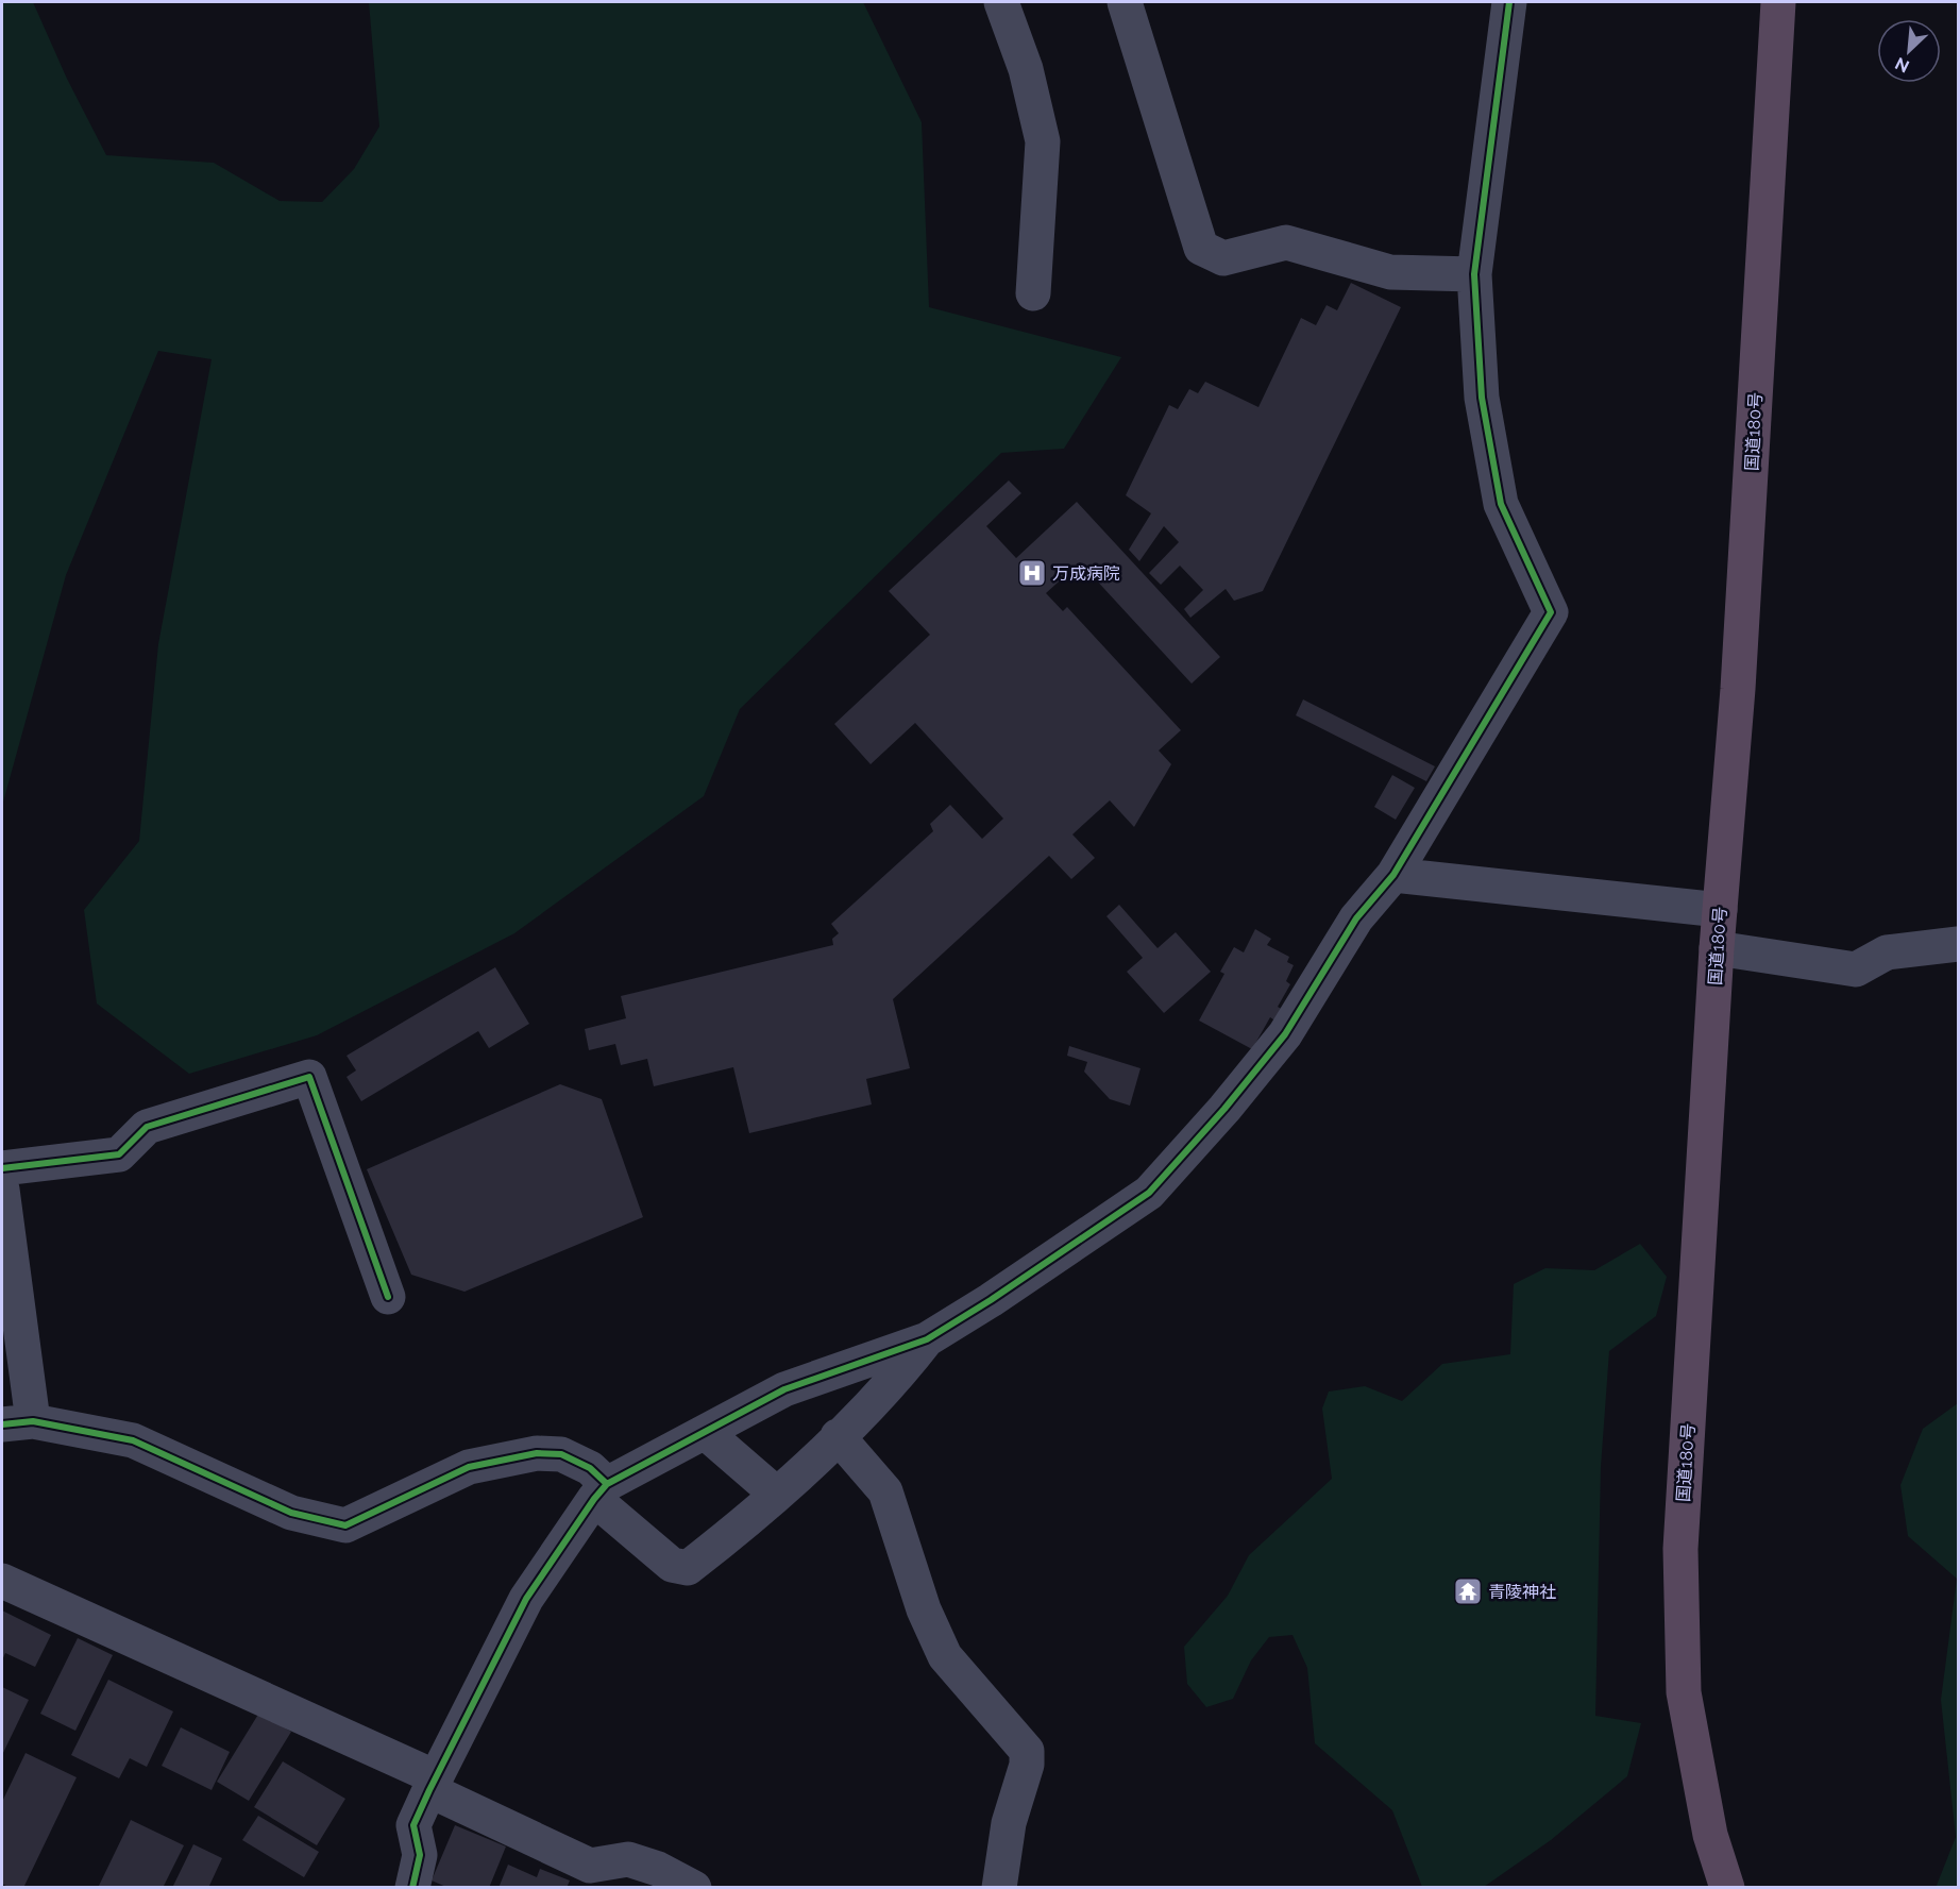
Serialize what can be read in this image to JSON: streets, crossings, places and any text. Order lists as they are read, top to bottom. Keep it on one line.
{"streets":{"highway":["国道180号"]},"places":{"hospital":["万成病院"],"temple":["青陵神社"]},"north":"bottom left"}
